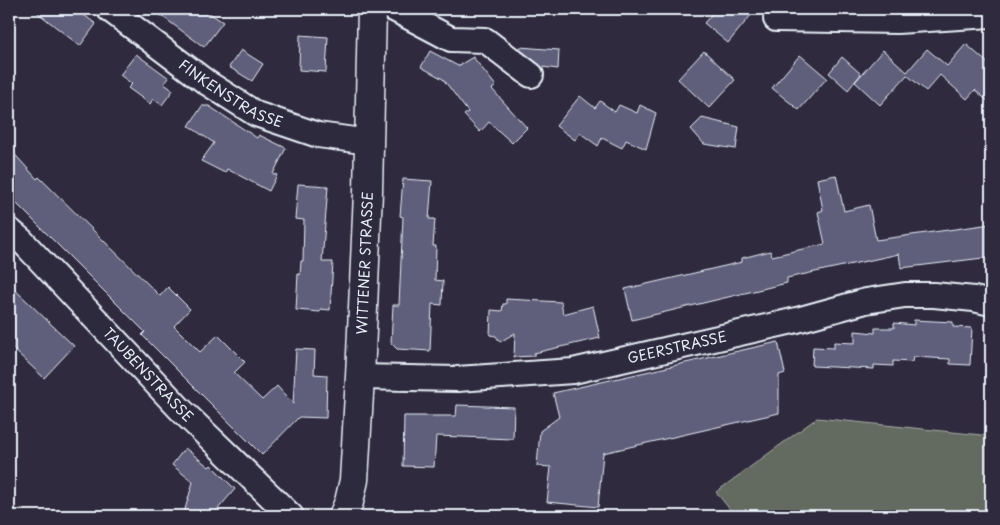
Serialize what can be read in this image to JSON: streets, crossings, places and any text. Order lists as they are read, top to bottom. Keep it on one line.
{"streets":{"main road":["WITTENER STRASSE"],"street":["FINKENSTRASSE","GEERSTRASSE","TAUBENSTRASSE"]},"crossings":[["FINKENSTRASSE","WITTENER STRASSE"],["WITTENER STRASSE","GEERSTRASSE"]]}
